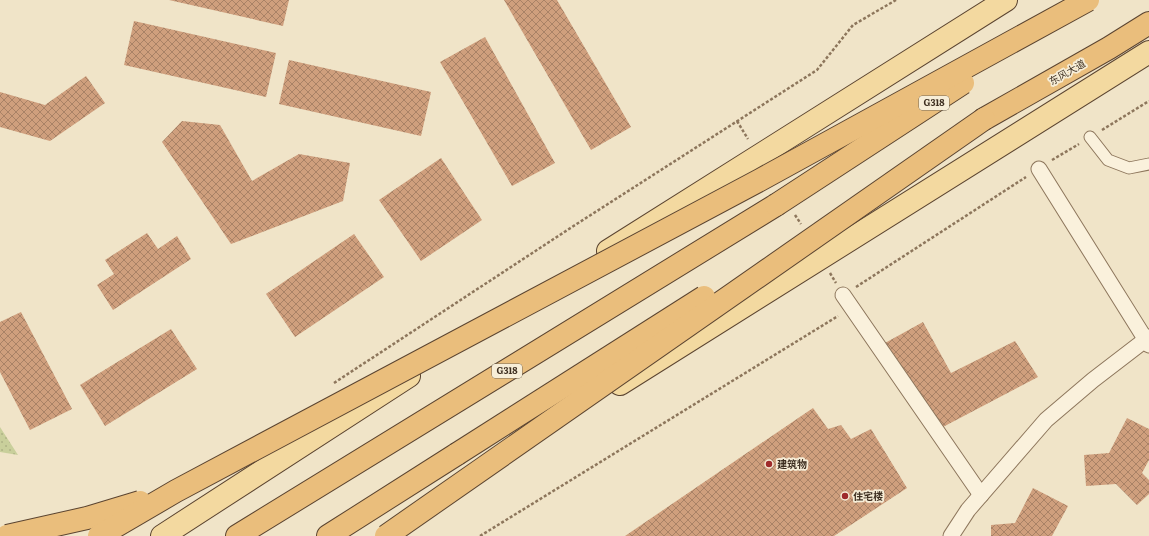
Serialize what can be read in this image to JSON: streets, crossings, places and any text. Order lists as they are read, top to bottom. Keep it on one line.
{"streets":{"highway":["东风大道","G318"]},"places":["建筑物","住宅楼"]}
